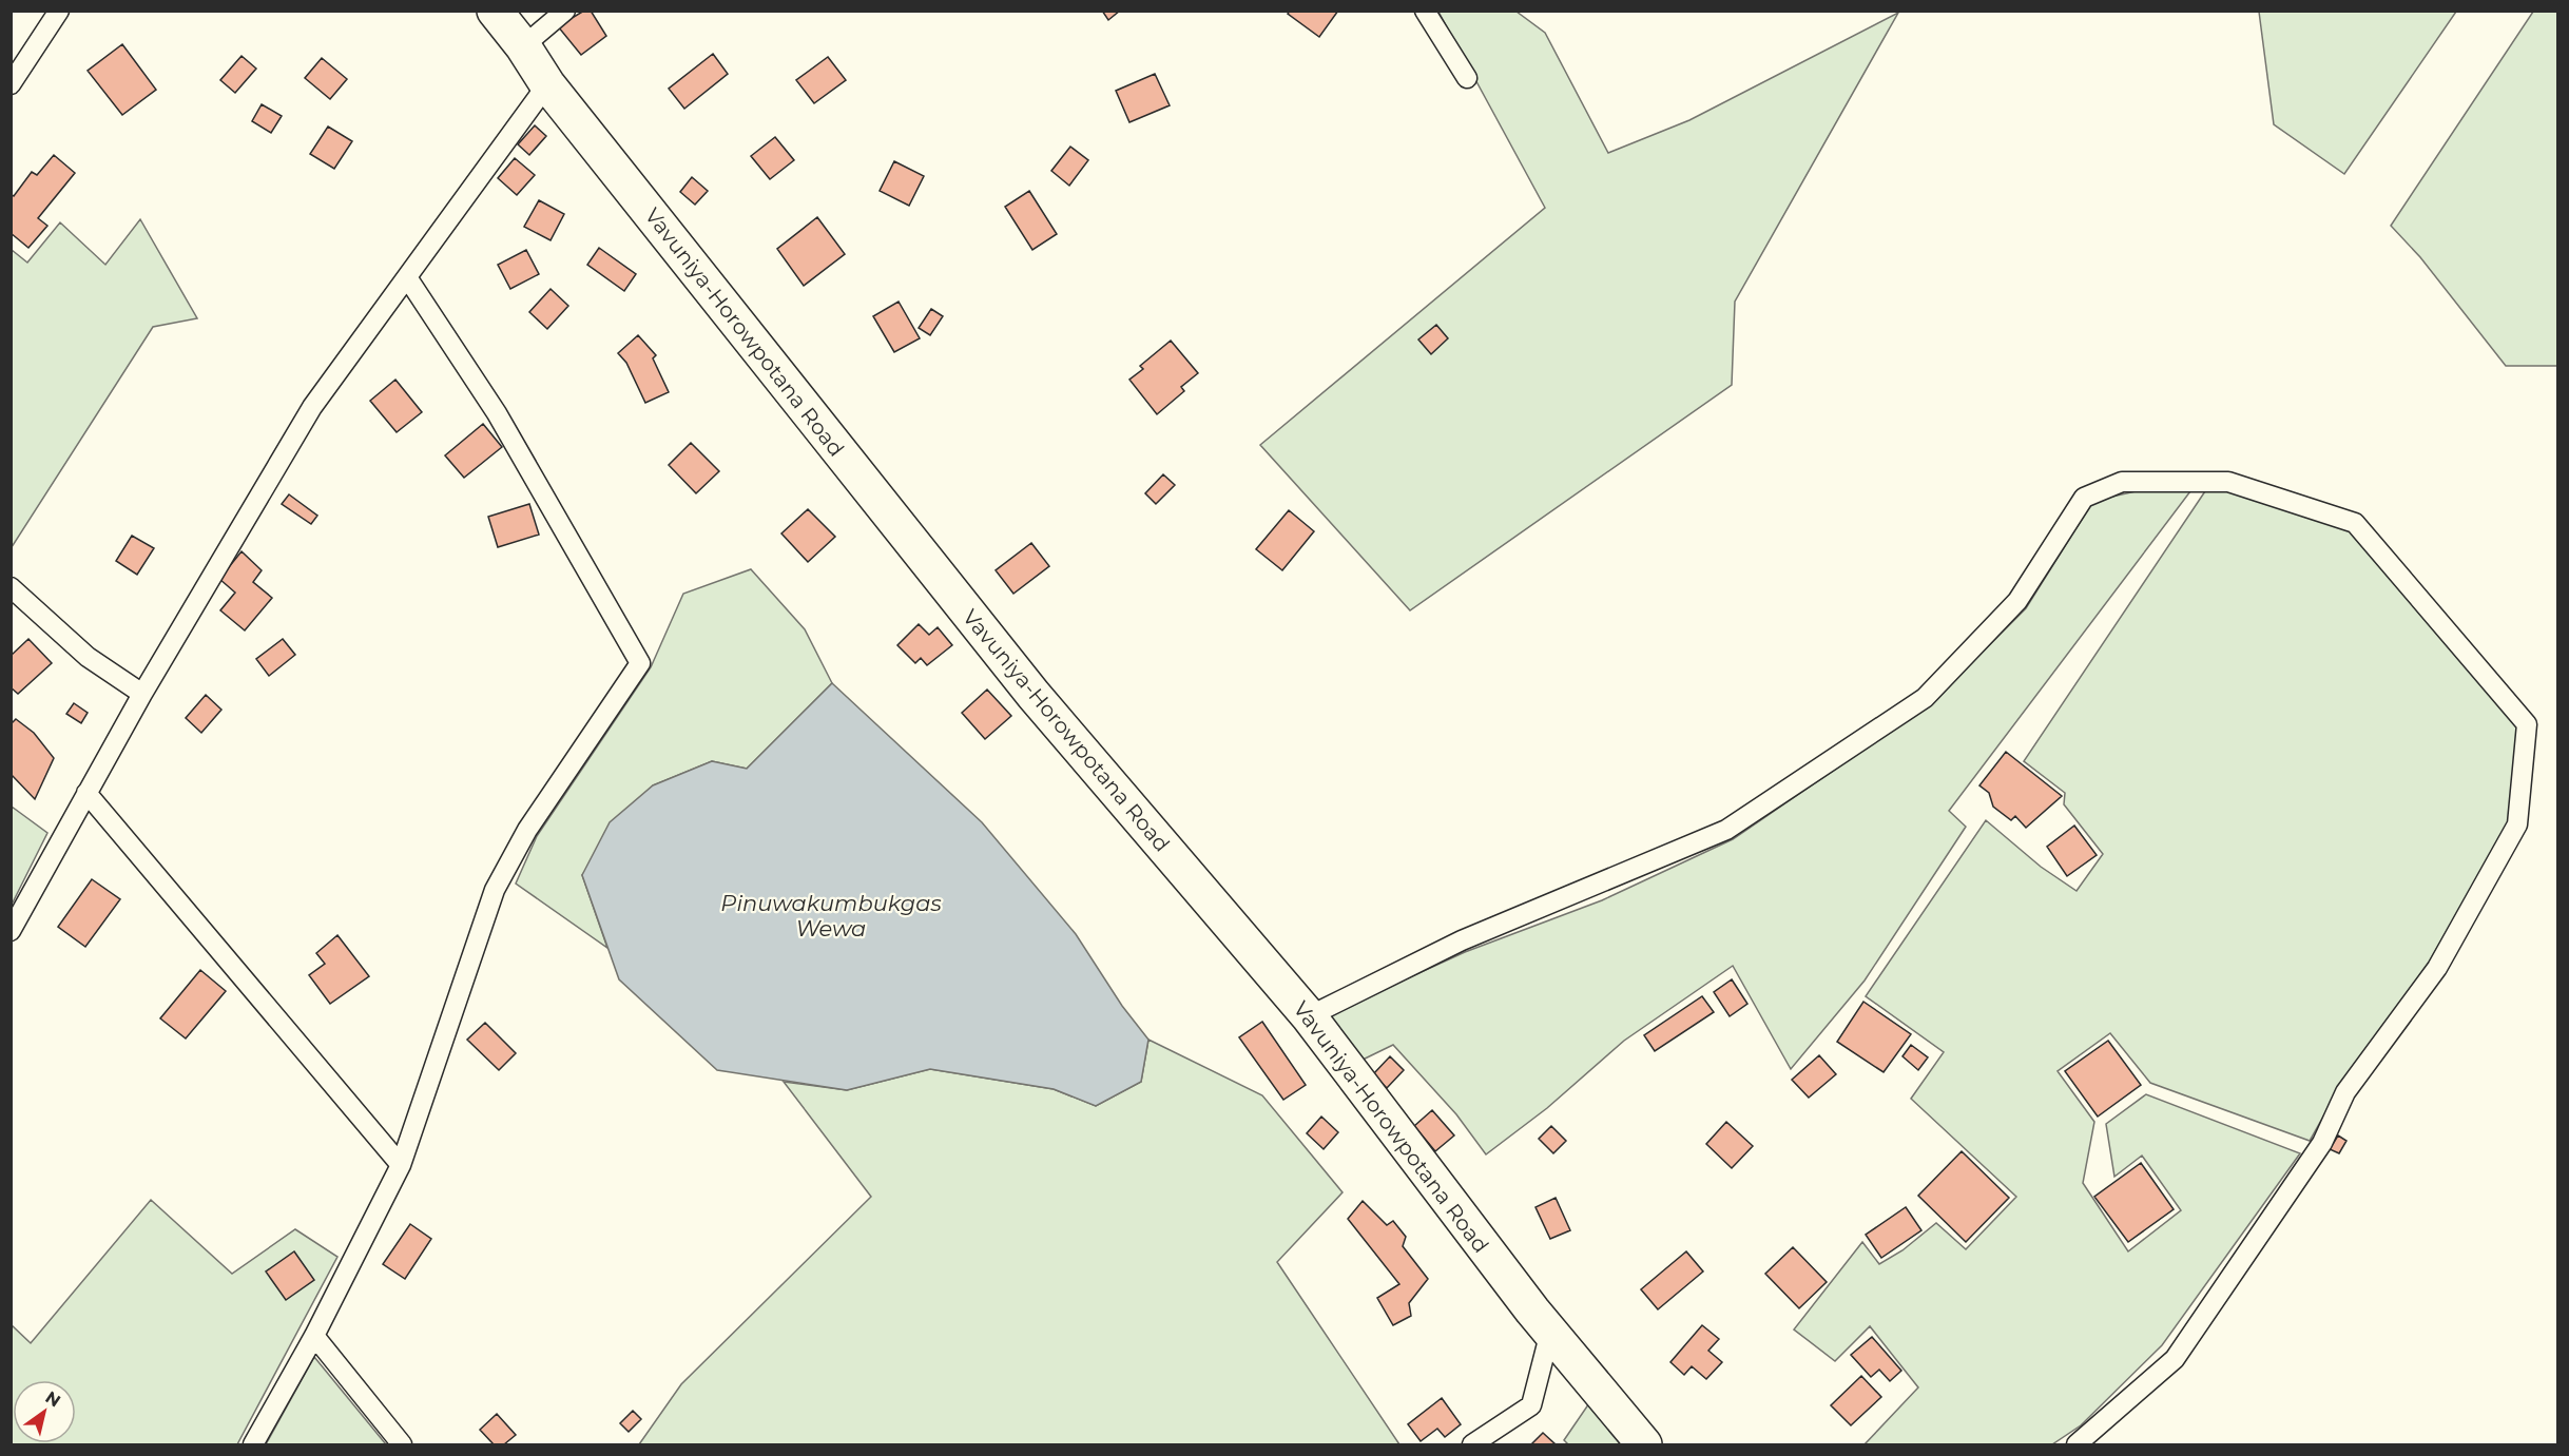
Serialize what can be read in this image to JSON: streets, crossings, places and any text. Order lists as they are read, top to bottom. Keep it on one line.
{"streets":{"highway":["Vavuniya-Horowpotana Road"]},"water":["Pinuwakumbukgas Wewa"],"north":"top right"}
